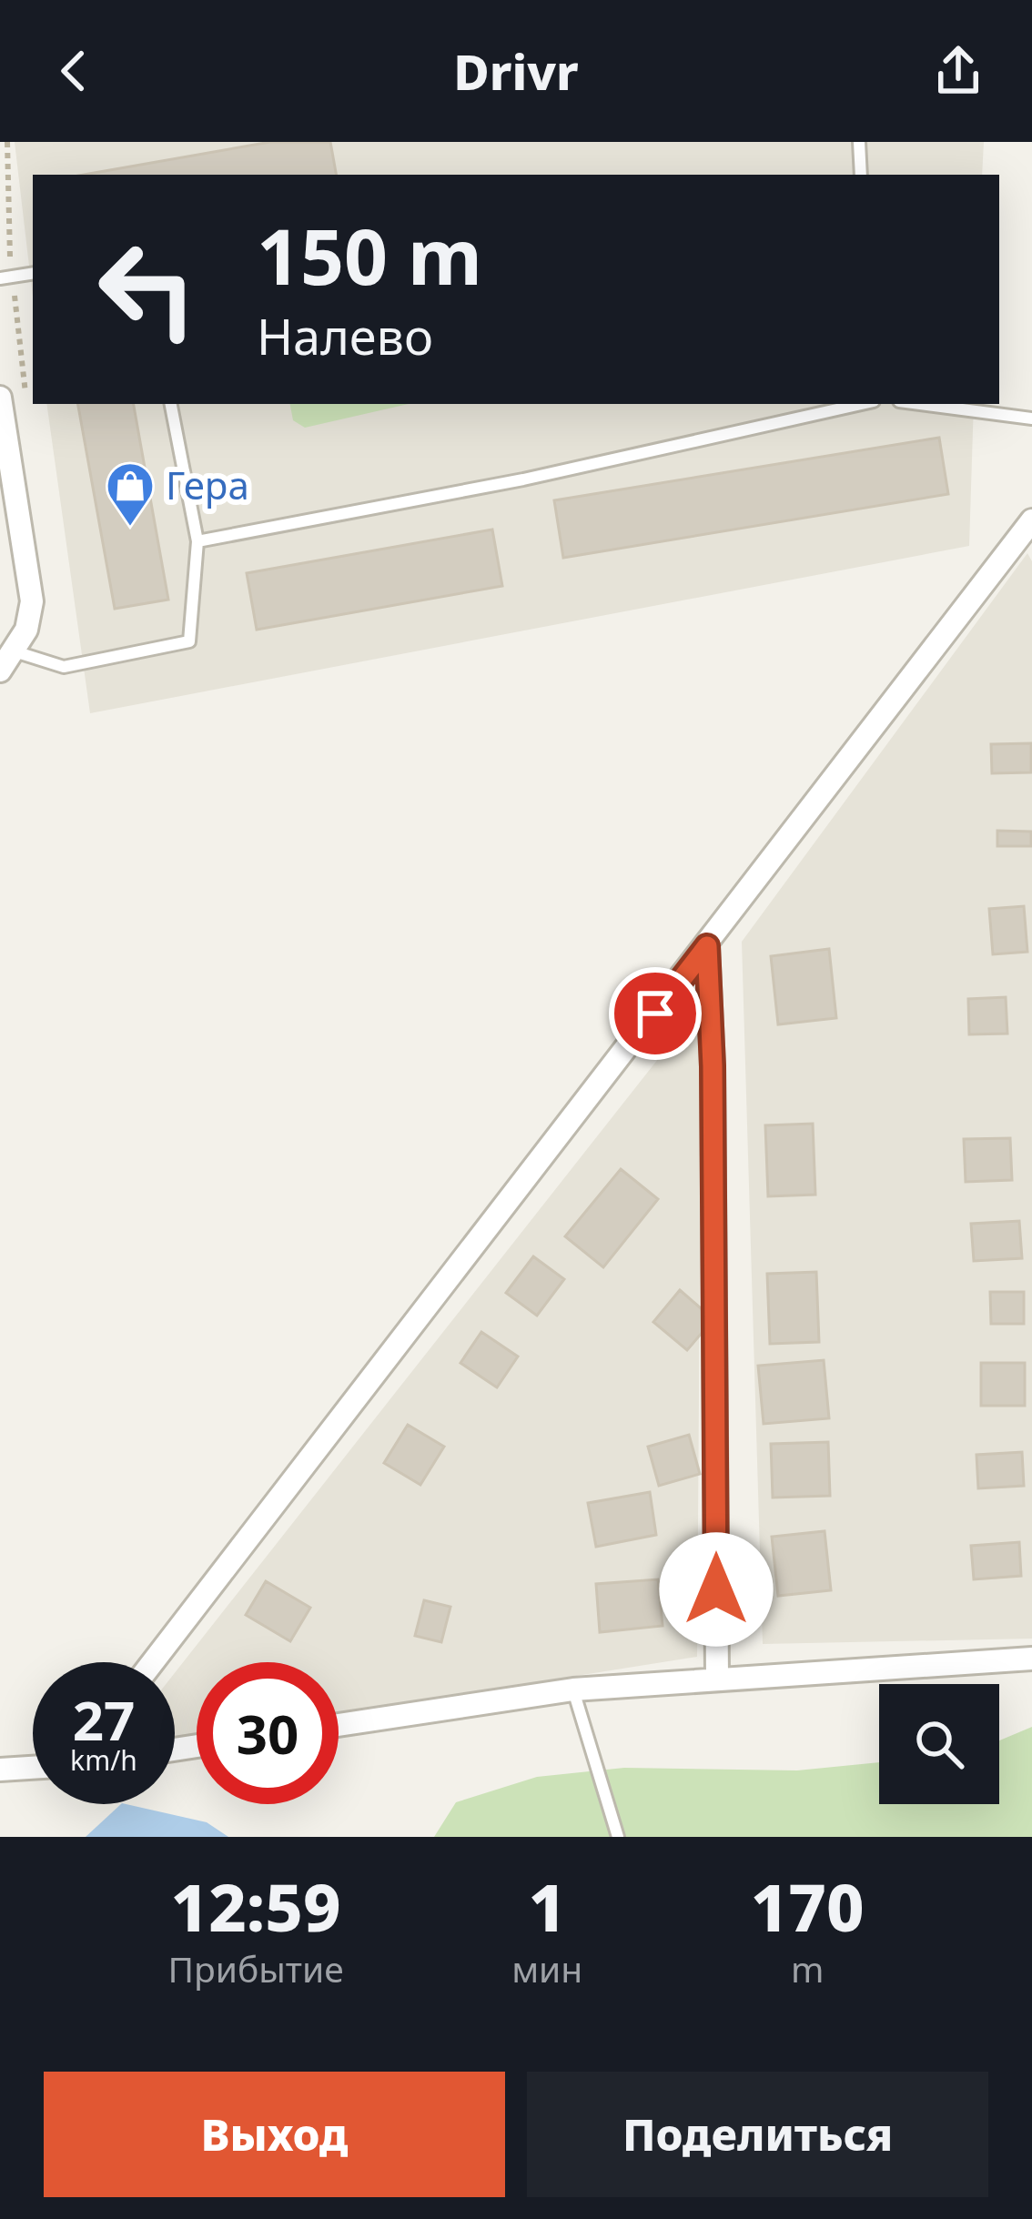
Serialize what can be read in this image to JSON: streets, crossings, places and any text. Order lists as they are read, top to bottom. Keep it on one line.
{"places":{"shop":["Гера"]},"page":{"header":"Drivr","turn":["150 m","Налево"],"speed":"27 km/h","limit":"30","eta":["12:59","Прибытие","1","мин","170","m"],"buttons":["Выход","Поделиться"]}}
